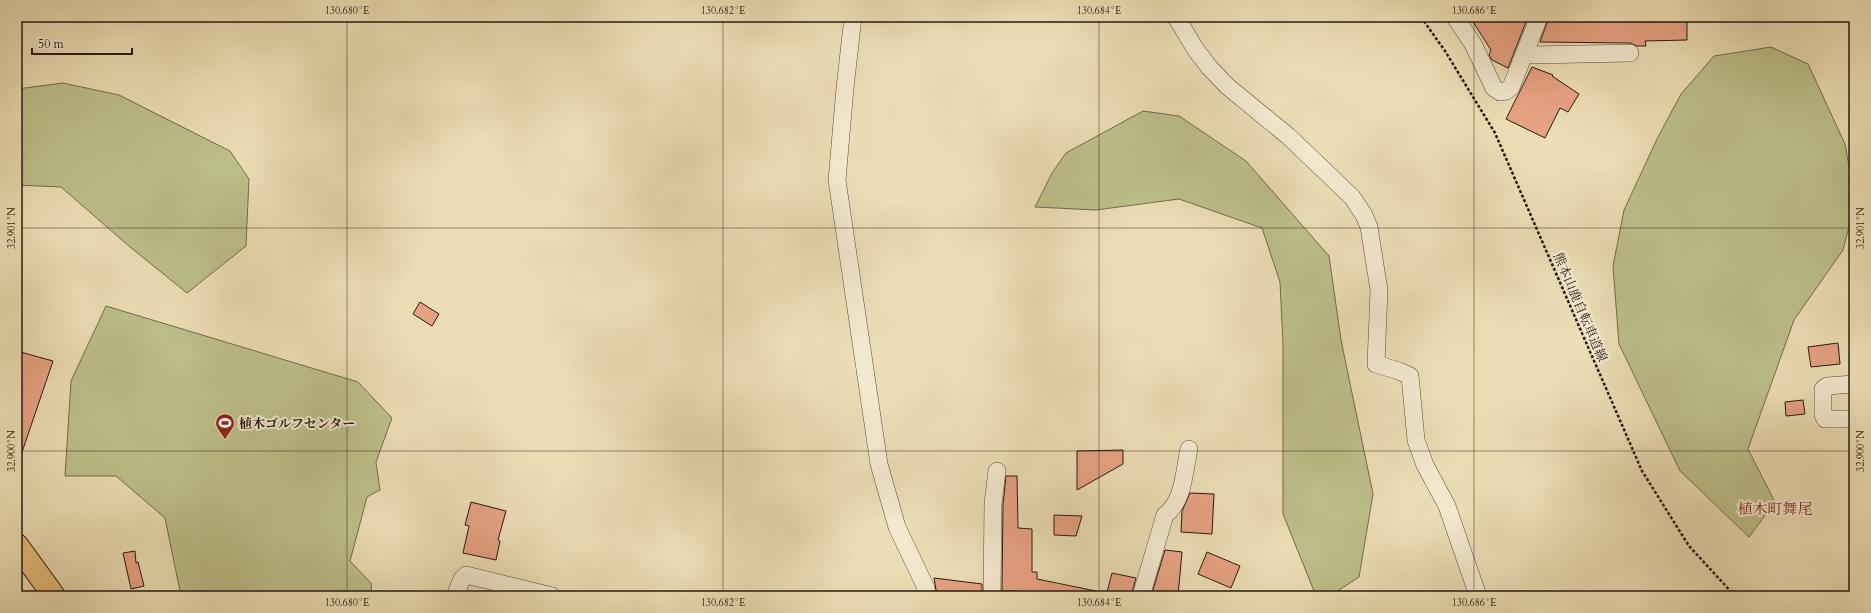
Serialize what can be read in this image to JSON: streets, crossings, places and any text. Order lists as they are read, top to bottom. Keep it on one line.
{"streets":{"path":["熊本山鹿自転車道線"]},"districts":["植木町舞尾"],"places":{"sports":["植木ゴルフセンター"]},"scale_bar":"50 m","coordinates":["130.680°E","130.682°E","130.684°E","130.686°E","32.901°N","32.900°N"]}
